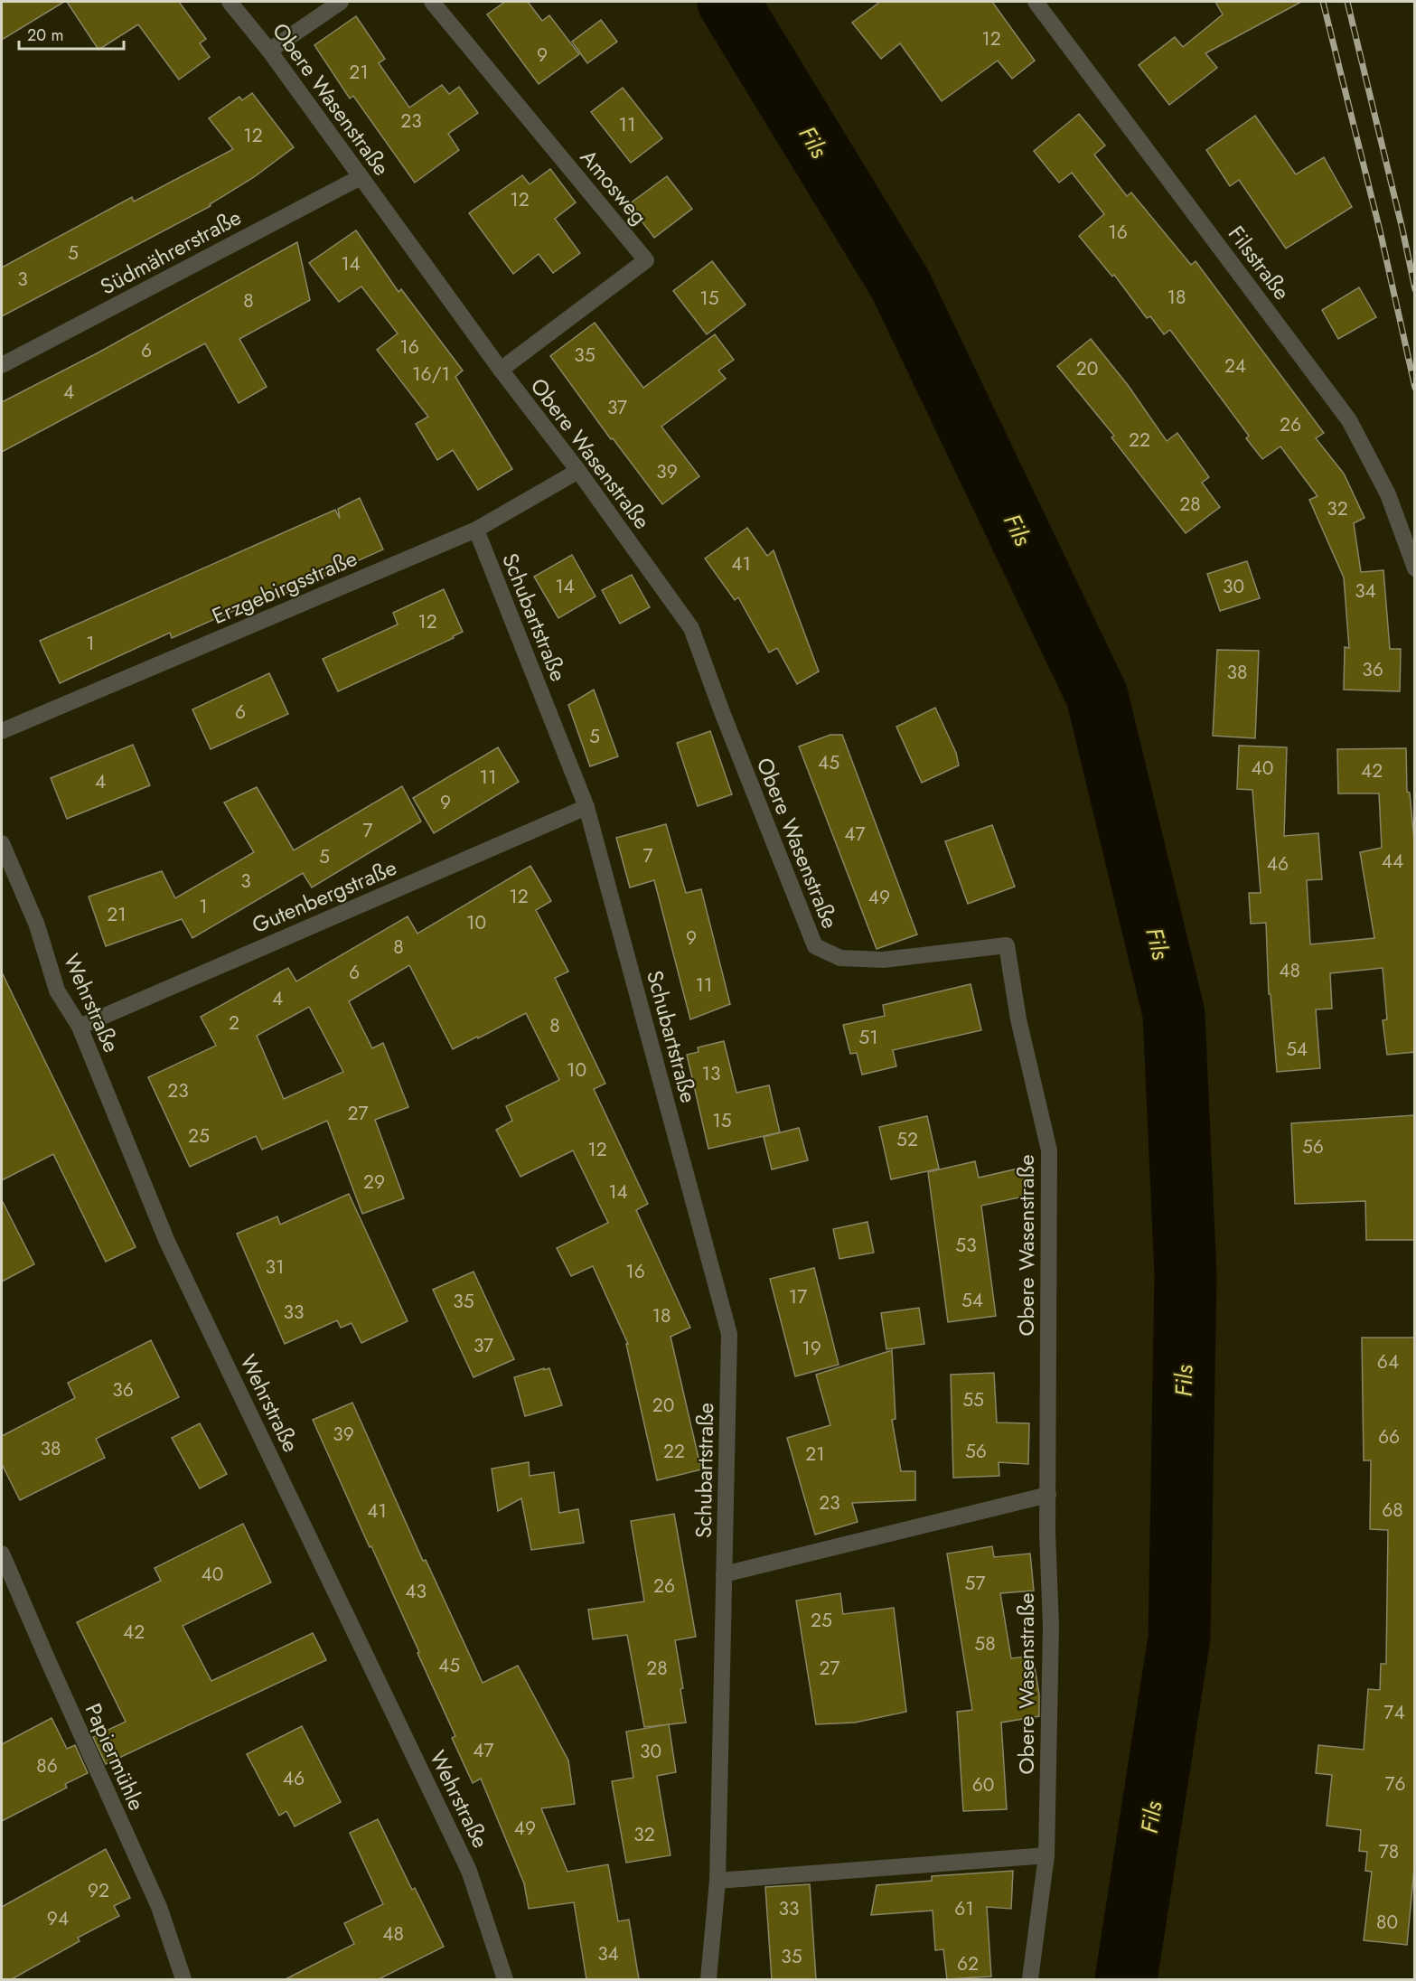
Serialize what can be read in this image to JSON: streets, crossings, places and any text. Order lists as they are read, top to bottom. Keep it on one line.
{"streets":{"street":["Obere Wasenstraße","Amosweg","Südmährerstraße","Filsstraße","Erzgebirgsstraße","Schubartstraße","Gutenbergstraße","Wehrstraße","Papiermühle"]},"crossings":[["Obere Wasenstraße","Amosweg"],["Obere Wasenstraße","Südmährerstraße"],["Obere Wasenstraße","Erzgebirgsstraße"],["Erzgebirgsstraße","Schubartstraße"],["Schubartstraße","Gutenbergstraße"],["Gutenbergstraße","Wehrstraße"]],"water":["Fils"],"house_numbers":["12","9","21","23","11","12","12","16","5","14","3","18","15","8","16","6","35","24","20","16/1","4","37","26","22","39","28","32","41","14","30","34","12","1","36","38","6","5","45","40","42","11","4","9","7","47","7","5","44","46","3","12","49","1","21","10","9","8","48","6","11","4","2","8","51","54","10","13","23","27","15","25","52","56","12","29","14","53","31","16","17","54","35","33","18","37","19","64","36","55","20","39","66","38","22","56","21","23","68","41","40","57","26","43","25","42","58","45","28","27","74","47","30","86","46","76","60","49","32","78","92","33","61","94","80","48","34","35","62"],"scale_bar":"20 m"}
